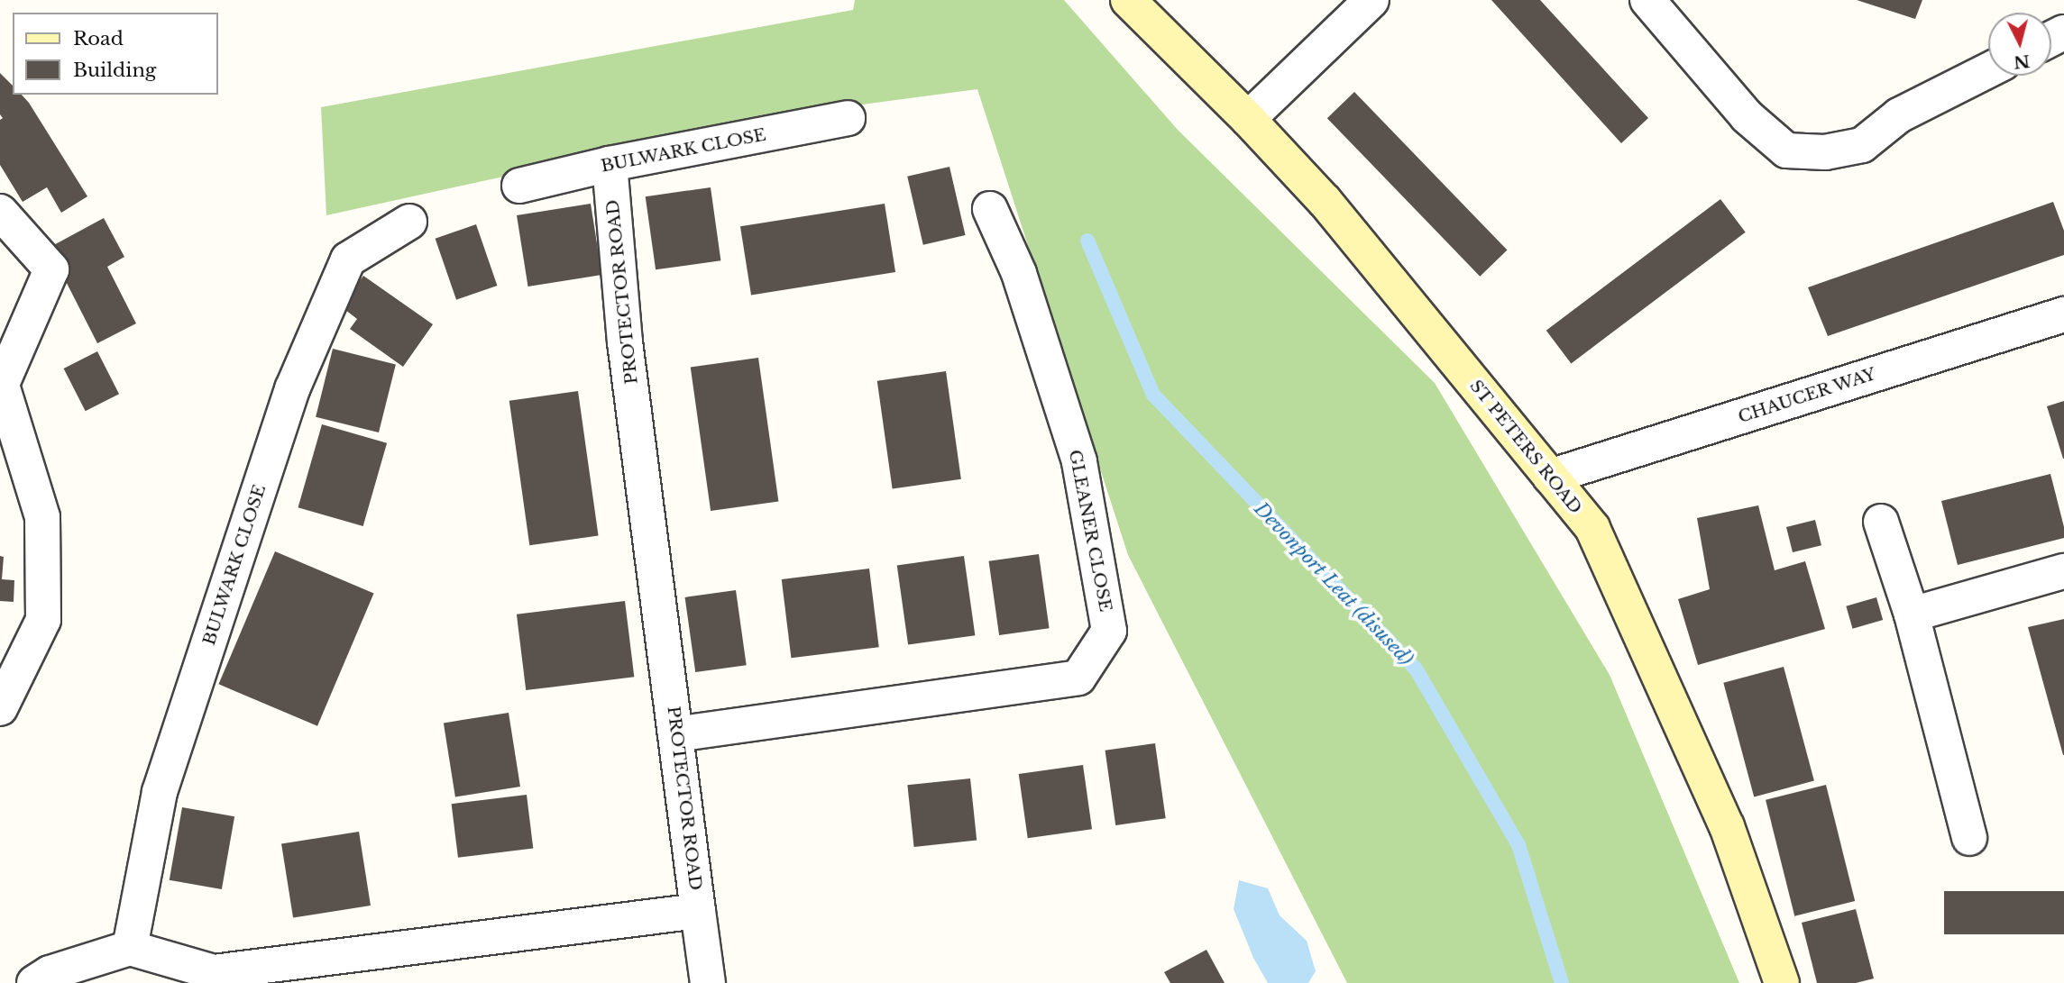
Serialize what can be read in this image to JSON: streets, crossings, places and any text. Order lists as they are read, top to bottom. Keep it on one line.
{"streets":{"street":["BULWARK CLOSE","PROTECTOR ROAD","CHAUCER WAY","ST PETERS ROAD","GLEANER CLOSE"]},"crossings":[["BULWARK CLOSE","PROTECTOR ROAD"],["PROTECTOR ROAD","GLEANER CLOSE"],["CHAUCER WAY","ST PETERS ROAD"]],"water":["Devonport Leat (disused)"],"legend":["Road","Building"],"north":"bottom"}
